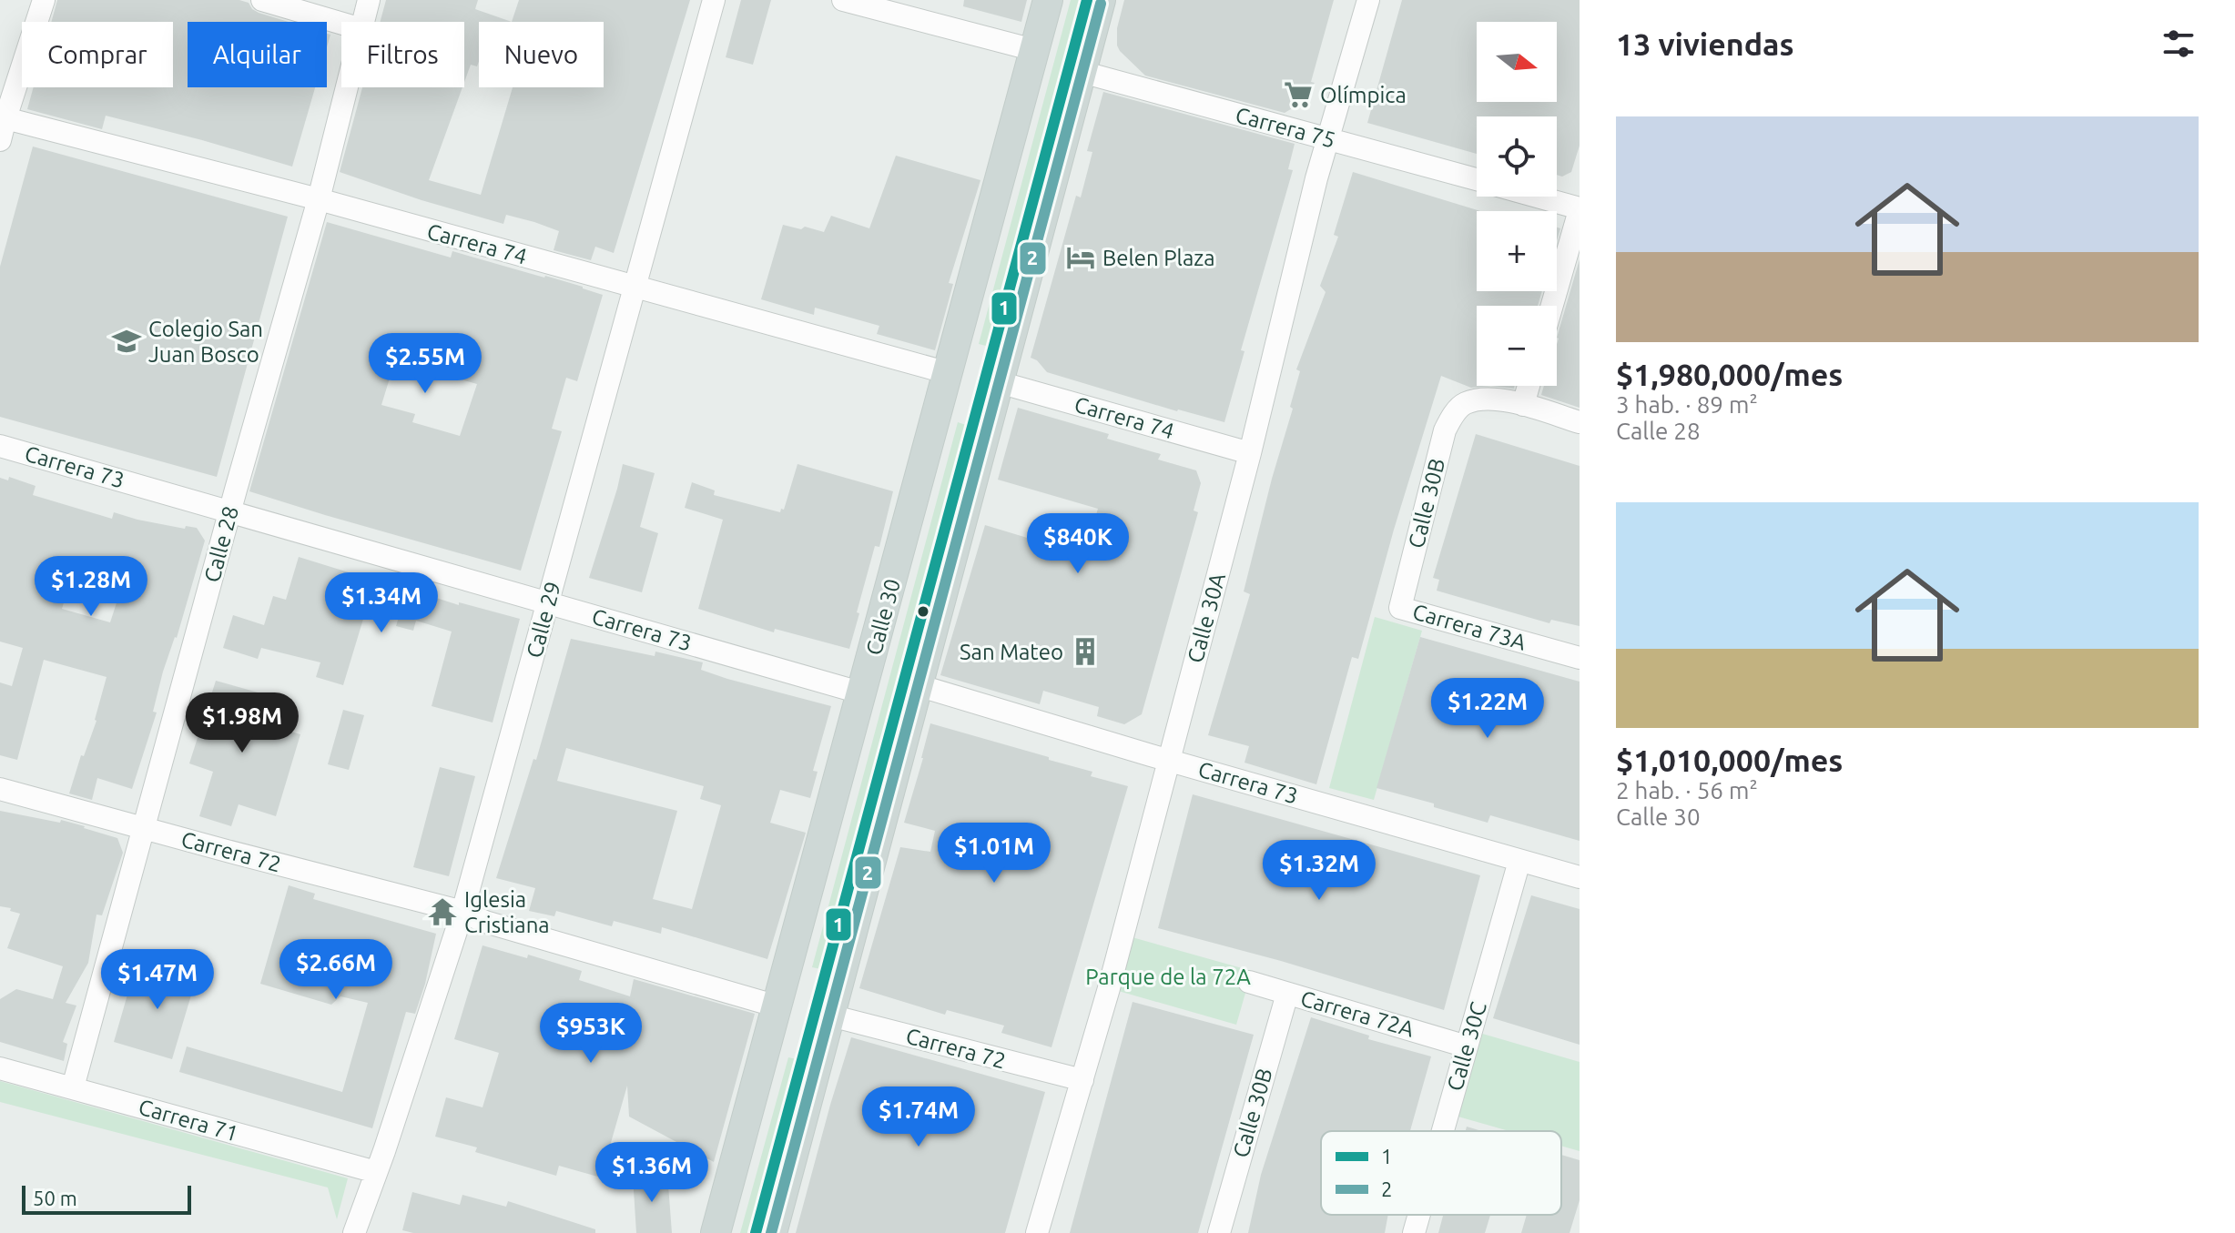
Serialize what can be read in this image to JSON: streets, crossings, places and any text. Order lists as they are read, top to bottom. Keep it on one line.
{"streets":{"main road":["Calle 30"],"street":["Carrera 75","Carrera 74","Carrera 73","Calle 30B","Calle 28","Calle 30A","Calle 29","Carrera 73A","Carrera 72","Carrera 72A","Calle 30C","Carrera 71"]},"crossings":[["Carrera 75","Calle 30A"],["Carrera 74","Calle 28"],["Carrera 74","Calle 30"],["Carrera 74","Calle 30A"],["Carrera 74","Calle 29"],["Carrera 73","Calle 28"],["Carrera 73","Calle 30"],["Carrera 73","Calle 30A"],["Carrera 73","Calle 29"],["Carrera 73","Calle 30C"],["Calle 30B","Carrera 73A"],["Calle 30B","Carrera 72A"],["Calle 28","Carrera 72"],["Calle 28","Carrera 71"],["Calle 30","Carrera 72"],["Calle 30A","Carrera 72"],["Calle 29","Carrera 72"],["Calle 29","Carrera 71"],["Carrera 72A","Calle 30C"]],"parks":["Parque de la 72A"],"places":{"supermarket":["Olímpica"],"hotel":["Belen Plaza"],"school or university":["Colegio San Juan Bosco"],"building":["San Mateo"],"temple":["Iglesia Cristiana"]},"lines":["transit line 1","transit line 2"],"legend":["1","2"],"scale_bar":"50 m","north":"right","page":{"heading":"13 viviendas","map_buttons":["+","−"],"chip":["Comprar","Alquilar","Filtros","Nuevo"],"list":[{"name":"$1,980,000/mes","note":"3 hab. · 89 m² · Calle 28"},{"name":"$1,010,000/mes","note":"2 hab. · 56 m² · Calle 30"}],"price":["$2.55M","$840K","$1.28M","$1.34M","$1.22M","$1.98M","$1.01M","$1.32M","$2.66M","$1.47M","$953K","$1.74M","$1.36M"],"scale":"50 m"}}
